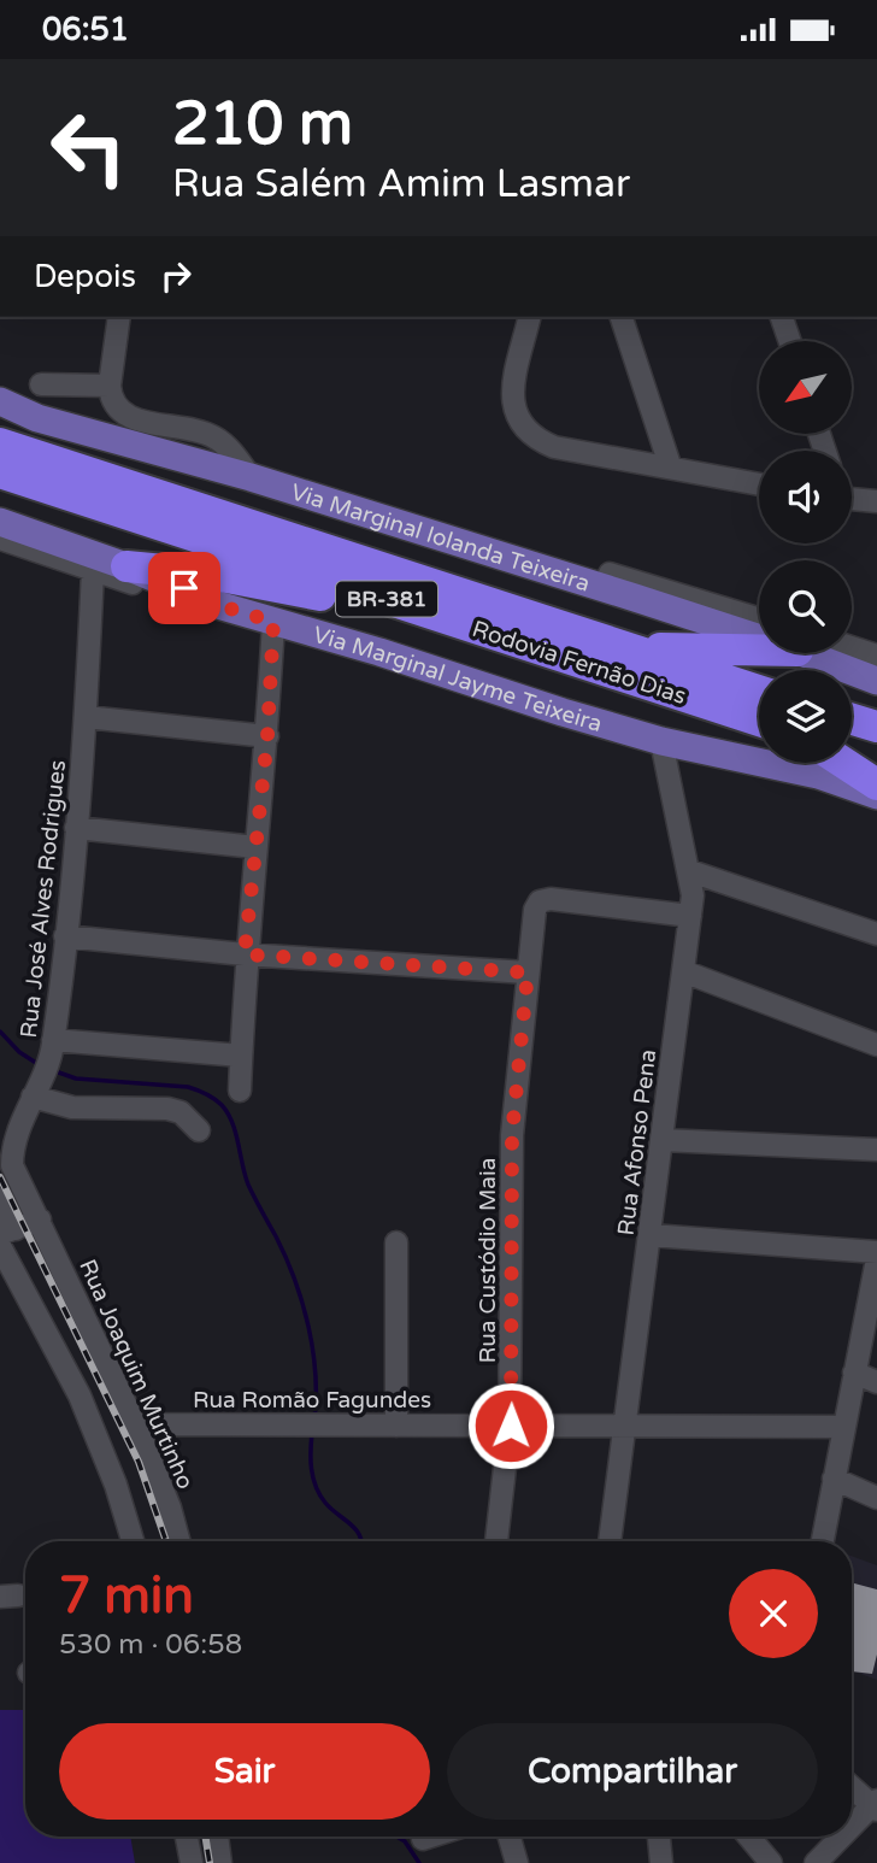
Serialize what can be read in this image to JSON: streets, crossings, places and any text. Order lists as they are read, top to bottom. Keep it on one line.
{"streets":{"highway":["BR-381","Rodovia Fernão Dias"],"main road":["Via Marginal Iolanda Teixeira","Via Marginal Jayme Teixeira"],"street":["Rua José Alves Rodrigues","Rua Afonso Pena","Rua Custódio Maia","Rua Joaquim Murtinho","Rua Romão Fagundes"]},"crossings":[["Via Marginal Jayme Teixeira","Rua Afonso Pena"],["Rua José Alves Rodrigues","Rua Joaquim Murtinho"],["Rua Afonso Pena","Rua Custódio Maia"],["Rua Afonso Pena","Rua Romão Fagundes"],["Rua Custódio Maia","Rua Romão Fagundes"],["Rua Joaquim Murtinho","Rua Romão Fagundes"]],"north":"bottom left","page":{"status":"06:51","turn":["210 m","Rua Salém Amim Lasmar"],"then":"Depois","heading":["7 min","530 m · 06:58"],"buttons":["Sair","Compartilhar"]}}
